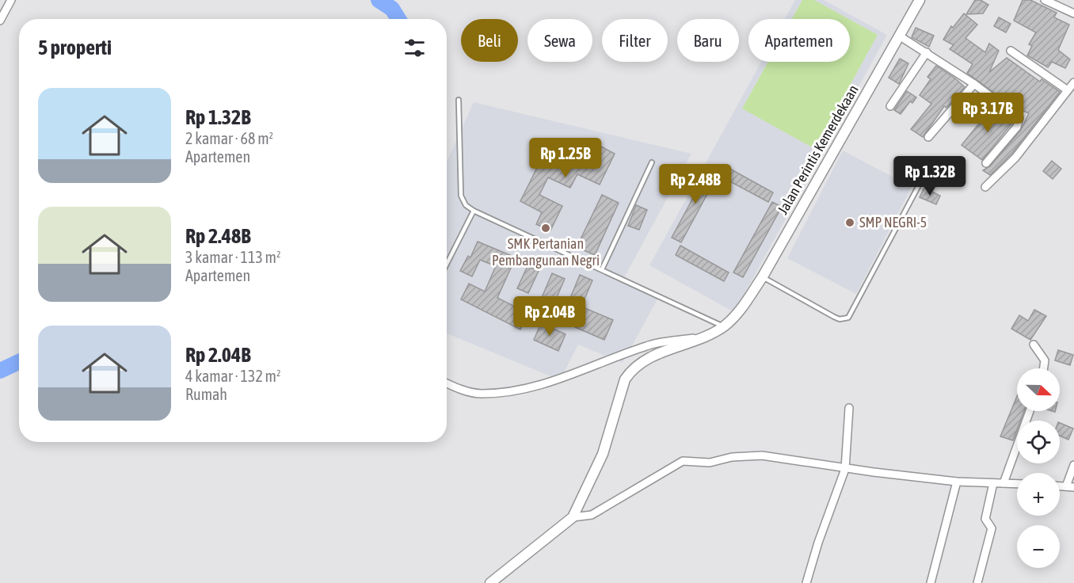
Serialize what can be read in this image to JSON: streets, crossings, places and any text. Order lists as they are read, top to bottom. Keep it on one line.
{"streets":{"street":["Jalan Perintis Kemerdekaan"]},"places":["SMP NEGRI-5","SMK Pertanian Pembangunan Negri"],"north":"right","page":{"chip":["Beli","Sewa","Filter","Baru","Apartemen"],"heading":"5 properti","list":[{"name":"Rp 1.32B","note":"2 kamar · 68 m² · Apartemen"},{"name":"Rp 2.48B","note":"3 kamar · 113 m² · Apartemen"},{"name":"Rp 2.04B","note":"4 kamar · 132 m² · Rumah"}],"price":["Rp 3.17B","Rp 1.25B","Rp 1.32B","Rp 2.48B","Rp 2.04B"],"map_buttons":["+","−"]}}
